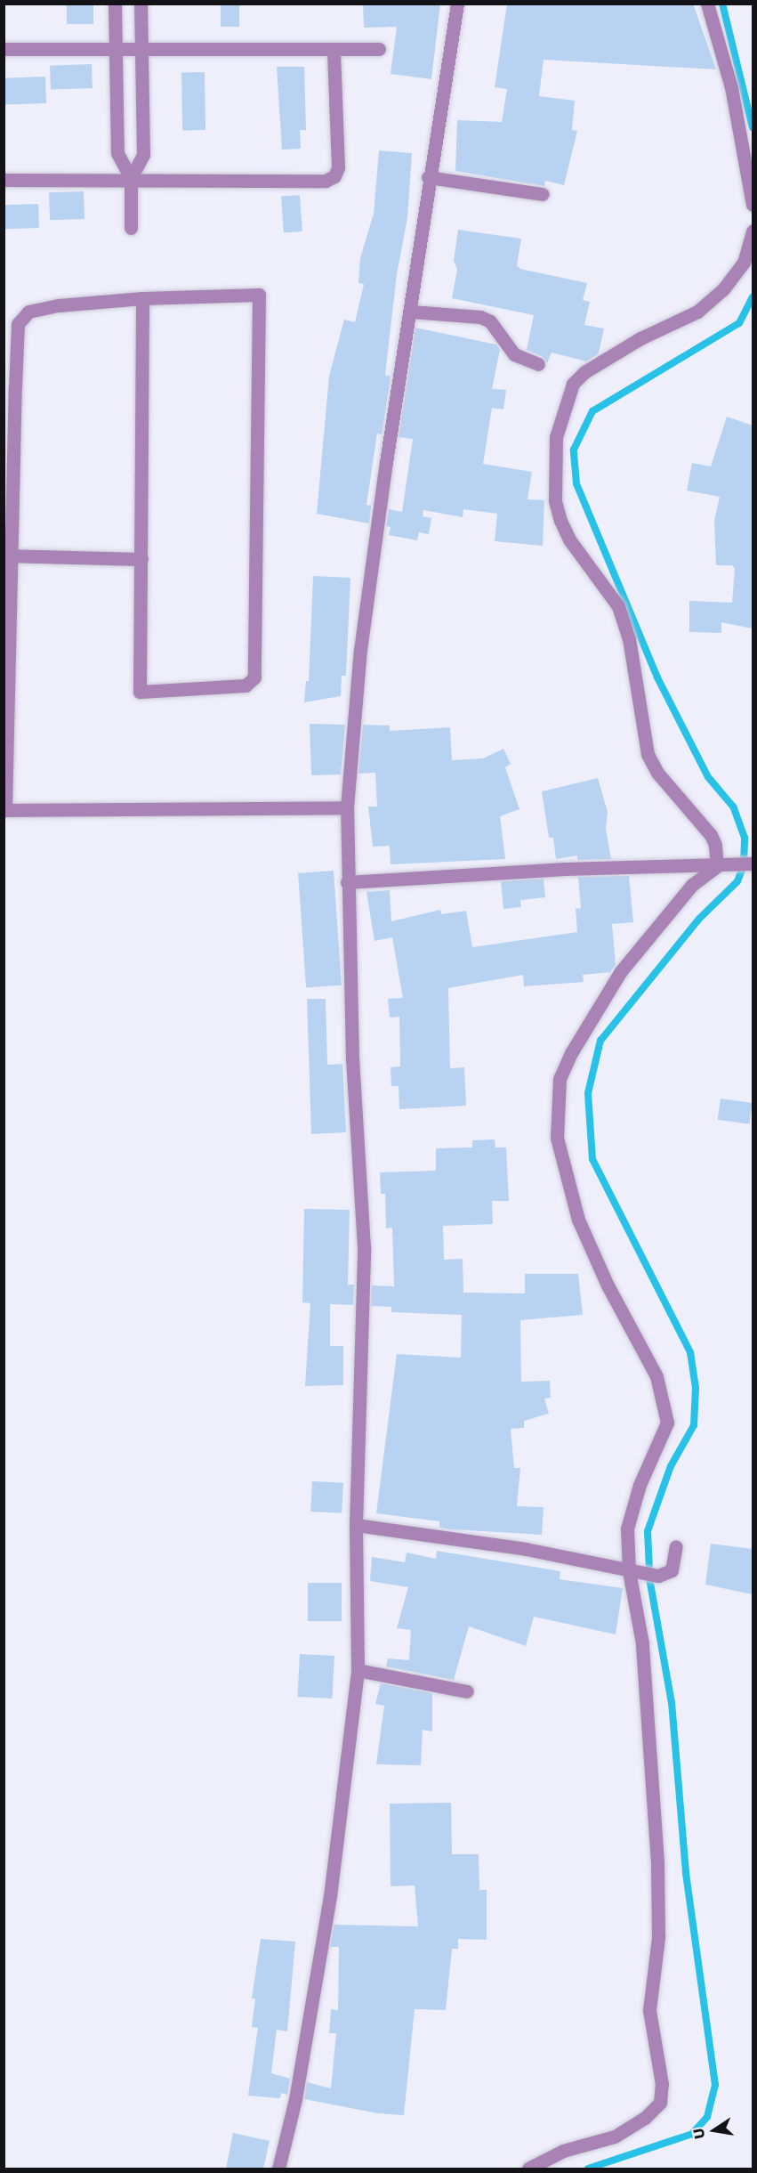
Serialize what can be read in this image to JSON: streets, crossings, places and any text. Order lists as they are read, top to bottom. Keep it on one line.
{"north":"left"}
